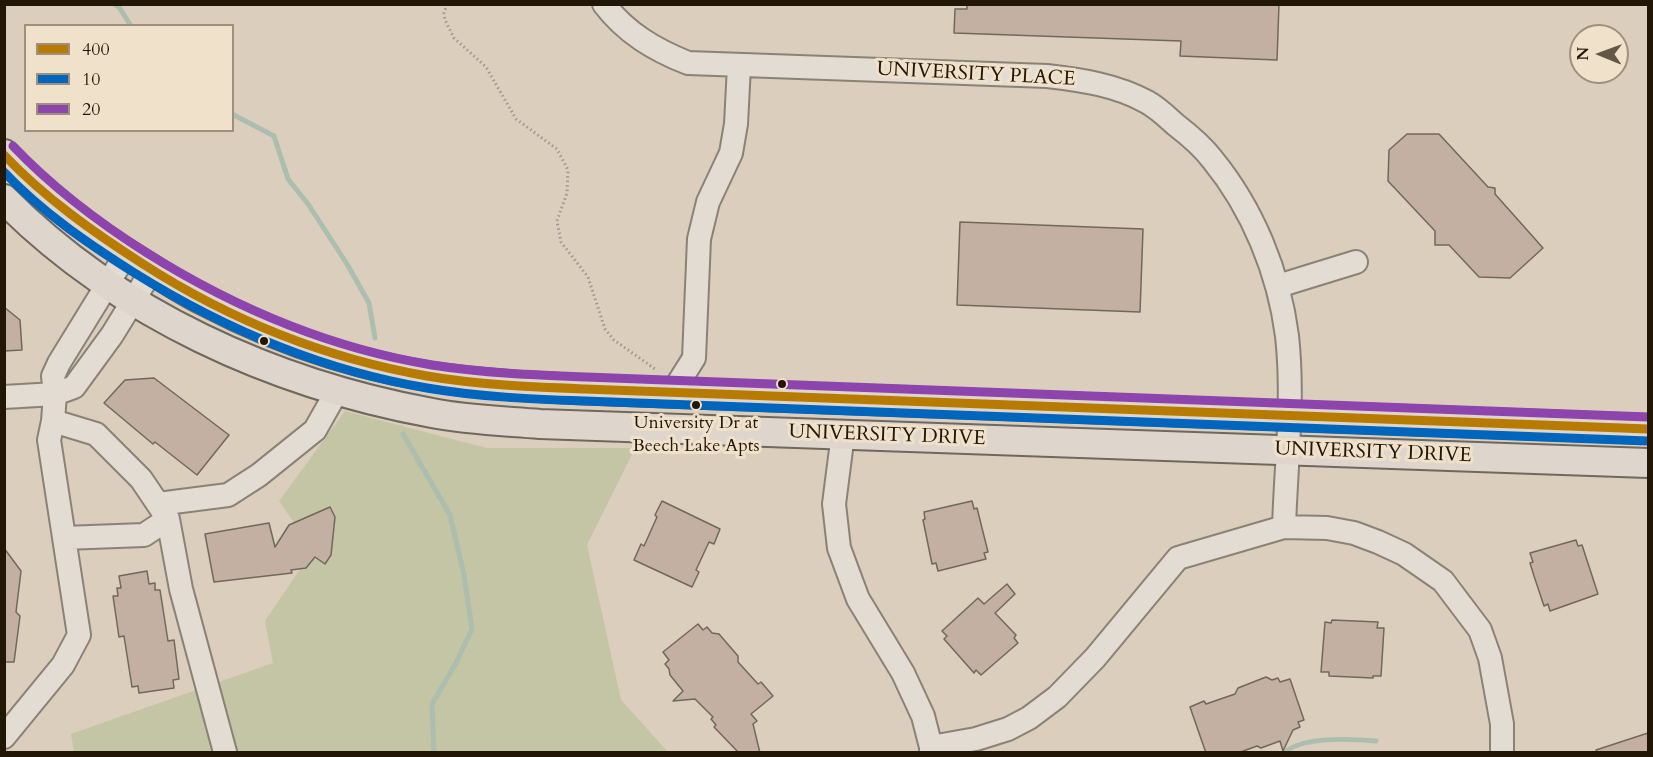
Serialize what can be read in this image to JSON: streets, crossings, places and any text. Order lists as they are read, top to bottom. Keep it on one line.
{"streets":{"main road":["UNIVERSITY DRIVE"],"street":["UNIVERSITY PLACE"]},"crossings":[["UNIVERSITY PLACE","UNIVERSITY DRIVE"]],"places":["University Dr at Beech Lake Apts"],"lines":["transit line 20","transit line 400","transit line 10"],"legend":["400","10","20"],"north":"left"}
